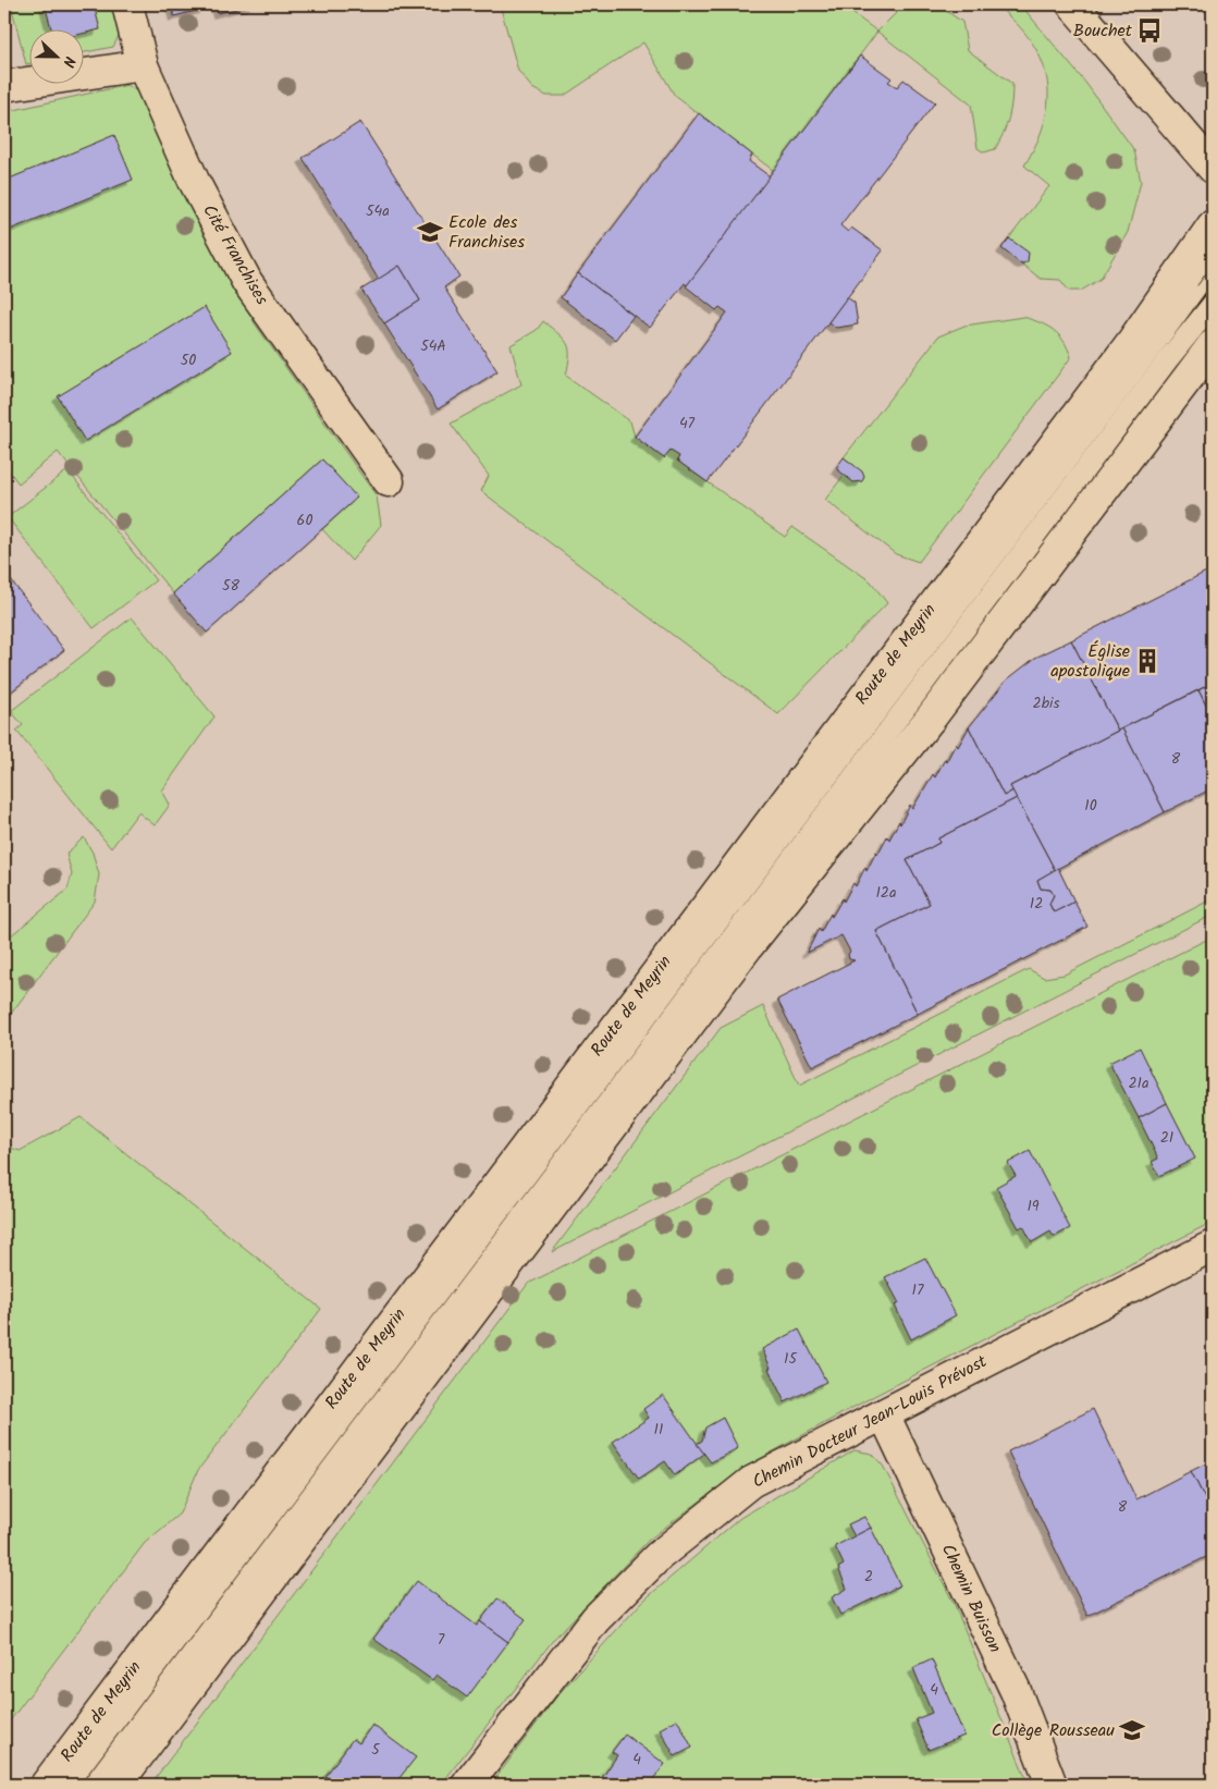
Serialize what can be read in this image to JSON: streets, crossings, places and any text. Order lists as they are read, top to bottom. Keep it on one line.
{"streets":{"main road":["Cité Franchises","Route de Meyrin","Chemin Docteur Jean-Louis Prévost","Chemin Buisson"]},"crossings":[["Chemin Docteur Jean-Louis Prévost","Chemin Buisson"]],"places":{"bus stop":["Bouchet"],"school or university":["Ecole des Franchises","Collège Rousseau"],"building":["Église apostolique"]},"house_numbers":["54a","54A","50","47","60","58","2bis","8","10","12a","12","21a","21","19","17","15","11","8","2","7","4","5","4"],"north":"right"}
